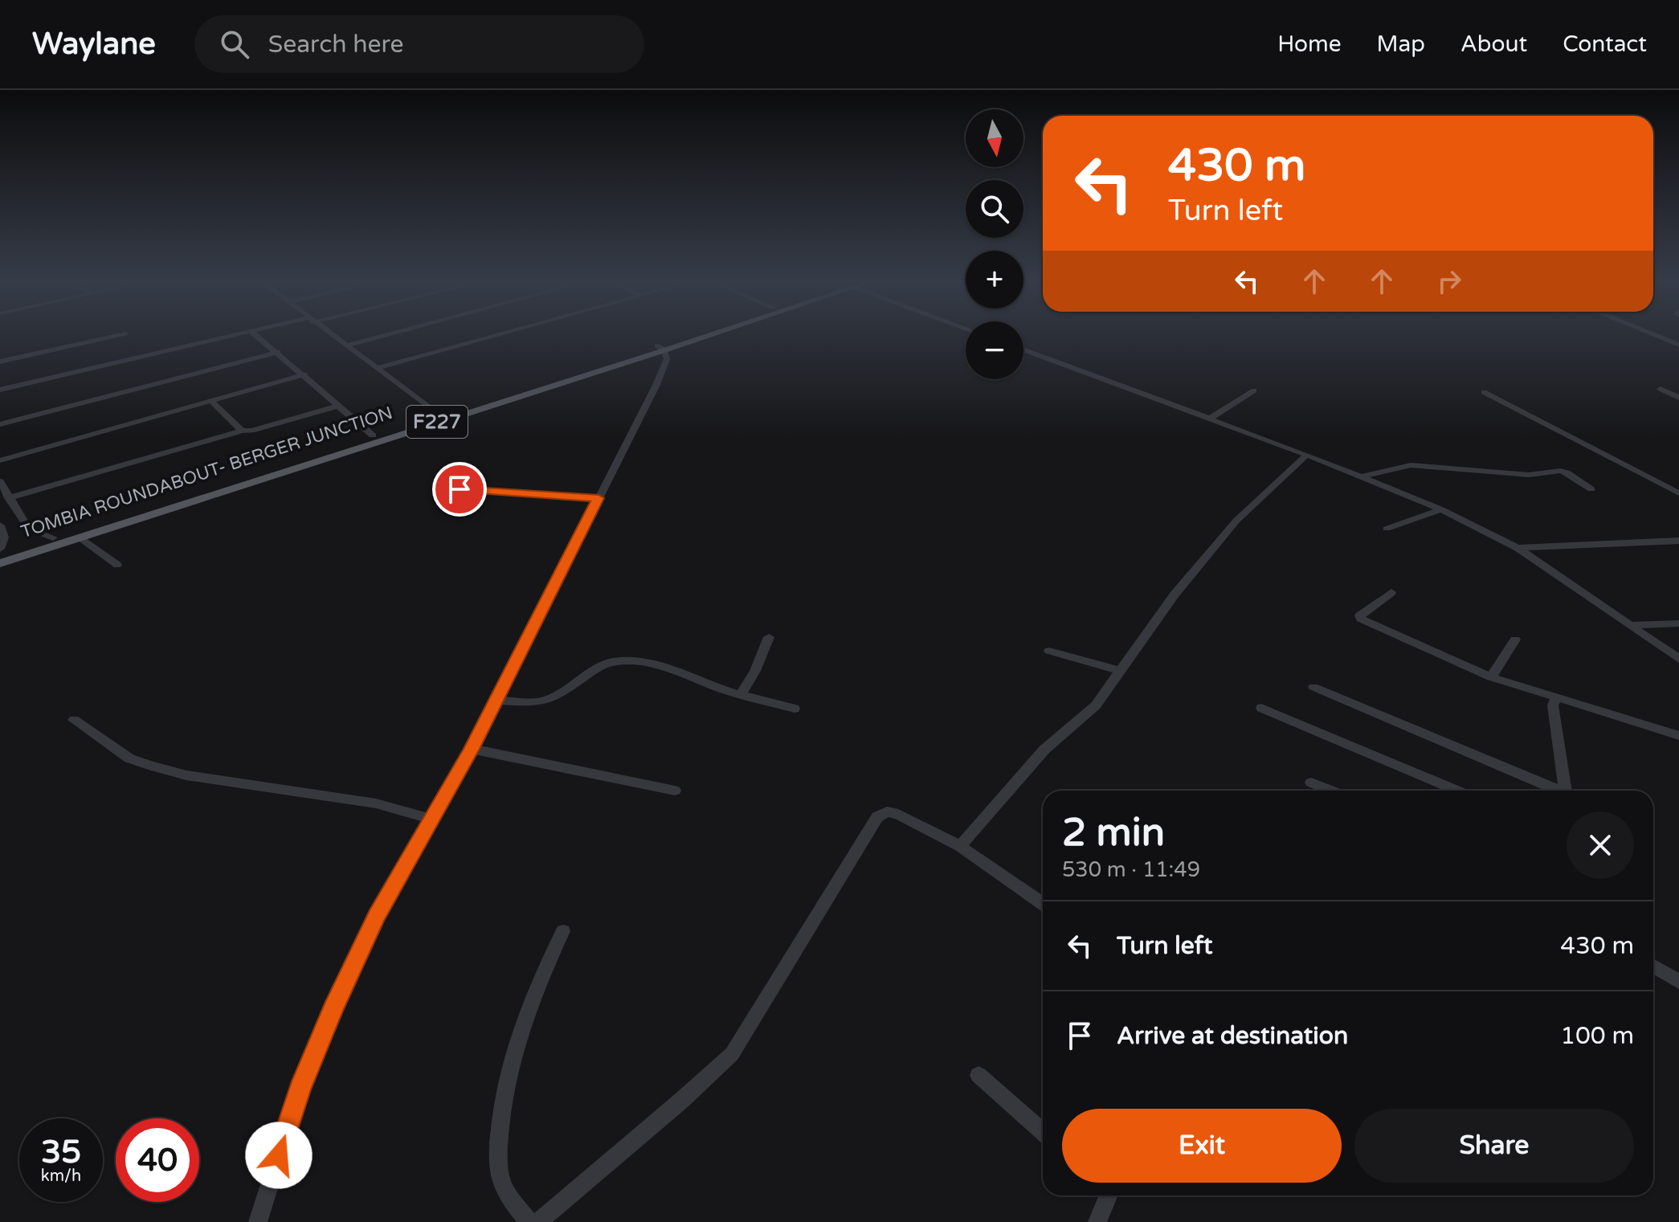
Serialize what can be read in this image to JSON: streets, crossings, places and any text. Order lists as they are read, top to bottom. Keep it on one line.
{"streets":{"main road":["F227","TOMBIA ROUNDABOUT- BERGER JUNCTION"]},"north":"bottom","page":{"header":"Waylane","search":"Search here","nav":["Home","Map","About","Contact"],"map_buttons":["+","−"],"turn":["430 m","Turn left"],"heading":["2 min","530 m · 11:49"],"list":[{"name":"Turn left","value":"430 m"},{"name":"Arrive at destination","value":"100 m"}],"buttons":["Exit","Share"],"speed":"35 km/h","limit":"40"}}
